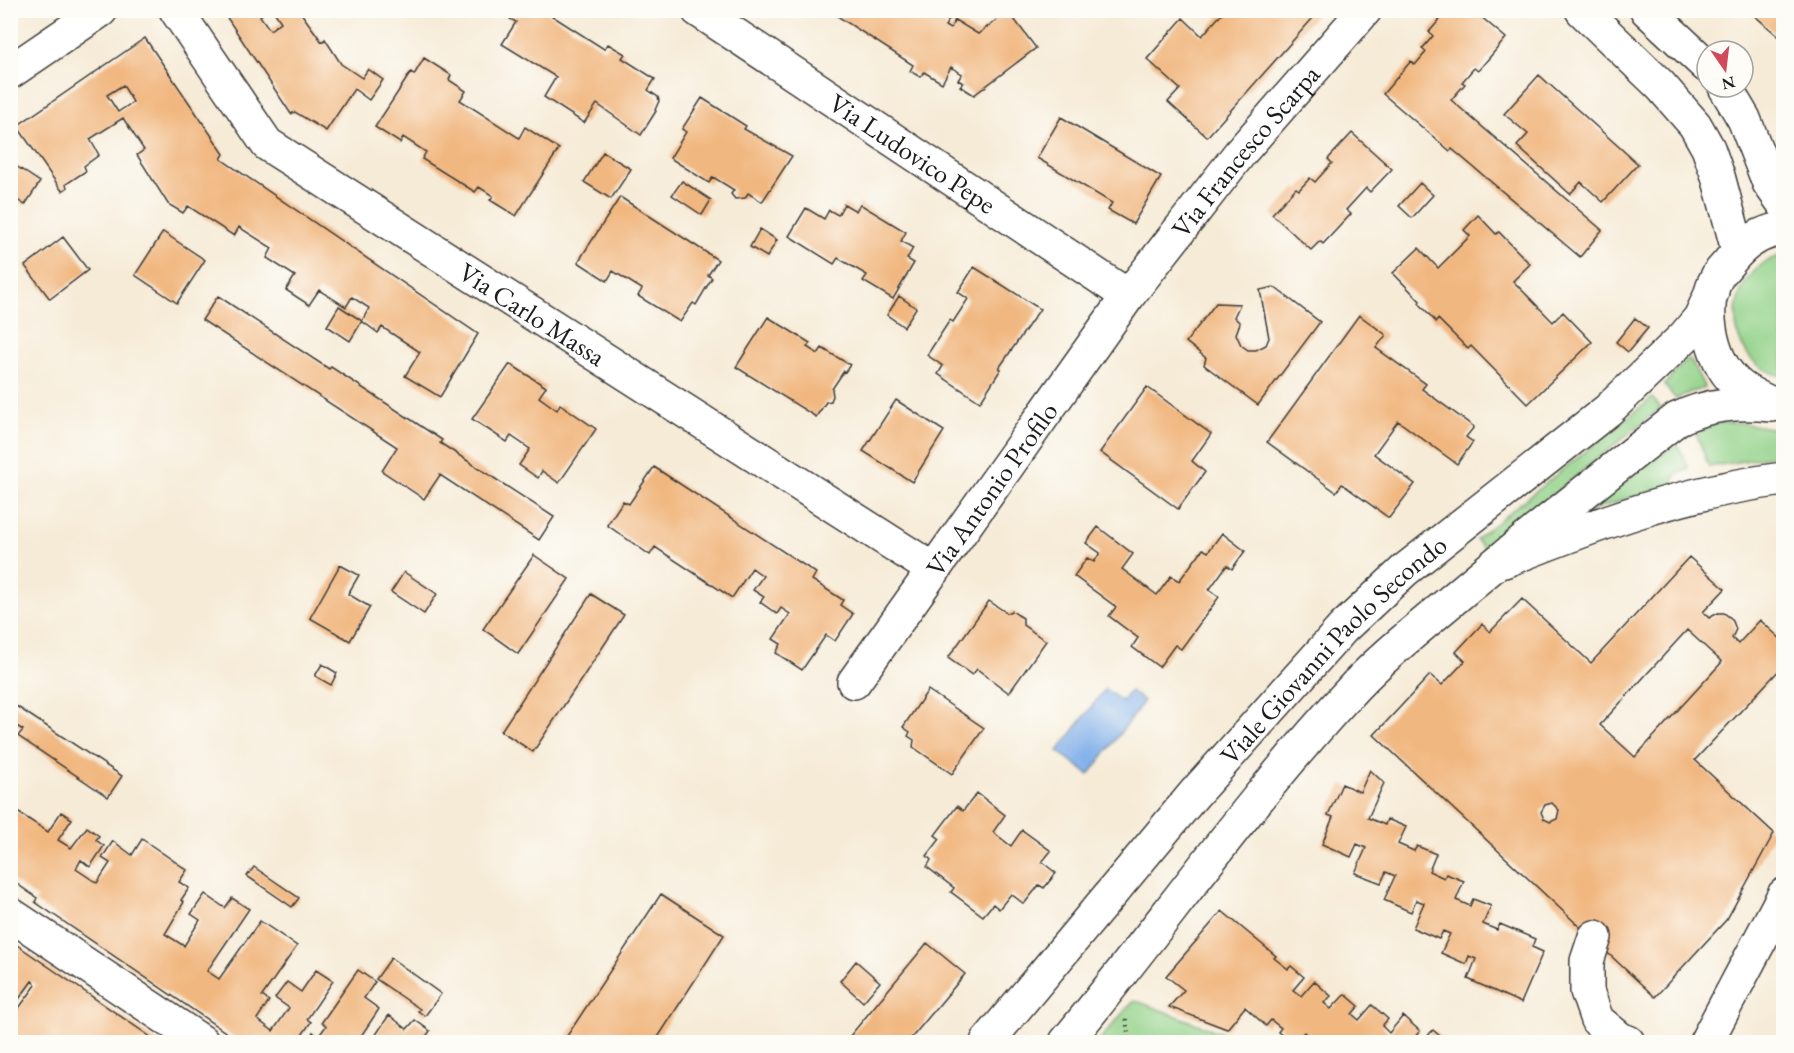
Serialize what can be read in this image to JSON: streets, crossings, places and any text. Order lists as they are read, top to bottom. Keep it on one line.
{"streets":{"street":["Via Francesco Scarpa","Via Ludovico Pepe","Via Carlo Massa","Via Antonio Profilo","Viale Giovanni Paolo Secondo"]},"crossings":[["Via Francesco Scarpa","Via Ludovico Pepe"],["Via Francesco Scarpa","Via Antonio Profilo"],["Via Ludovico Pepe","Via Antonio Profilo"],["Via Carlo Massa","Via Antonio Profilo"]],"north":"bottom"}
